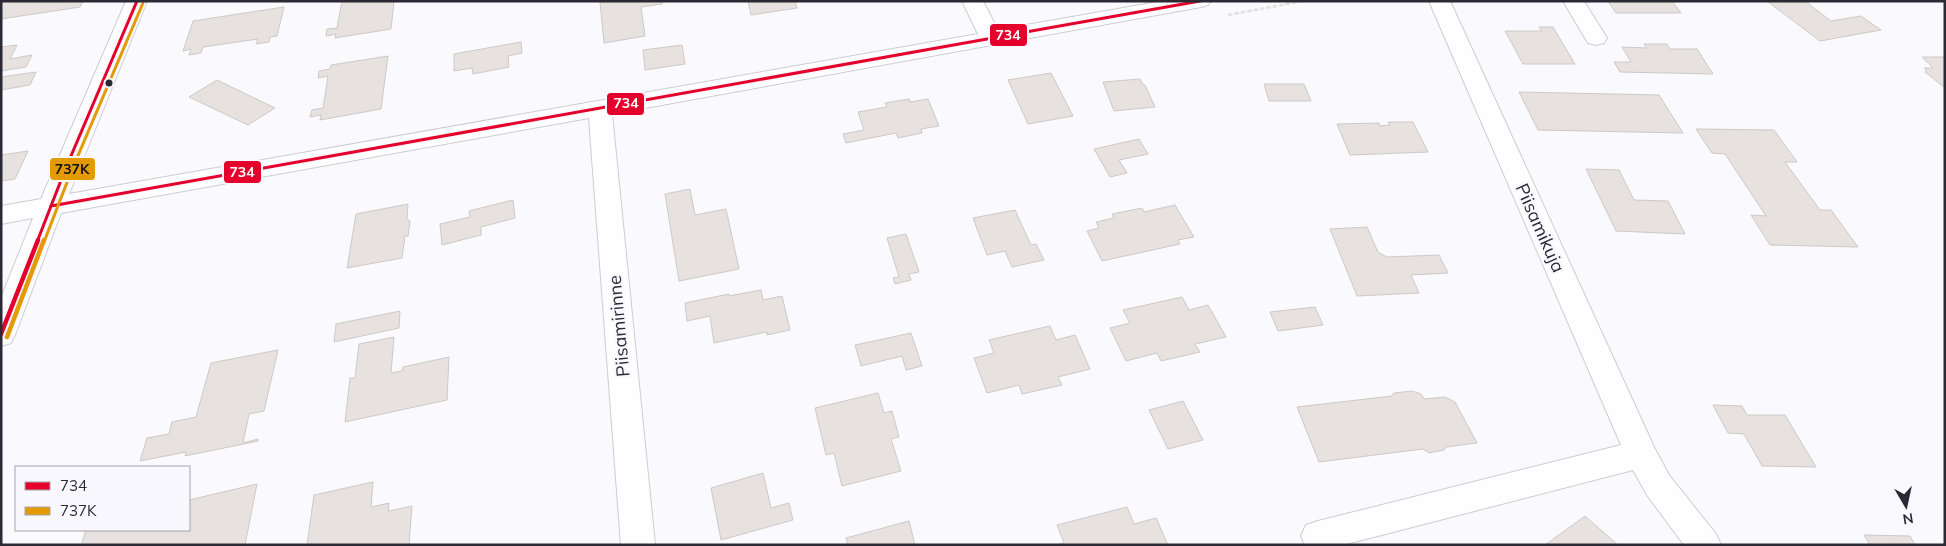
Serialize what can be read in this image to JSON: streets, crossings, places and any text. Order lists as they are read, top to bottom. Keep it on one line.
{"streets":{"street":["Piisamikuja","Piisamirinne"]},"lines":["transit line 734","transit line 737K"],"legend":["734","737K"],"north":"bottom"}
